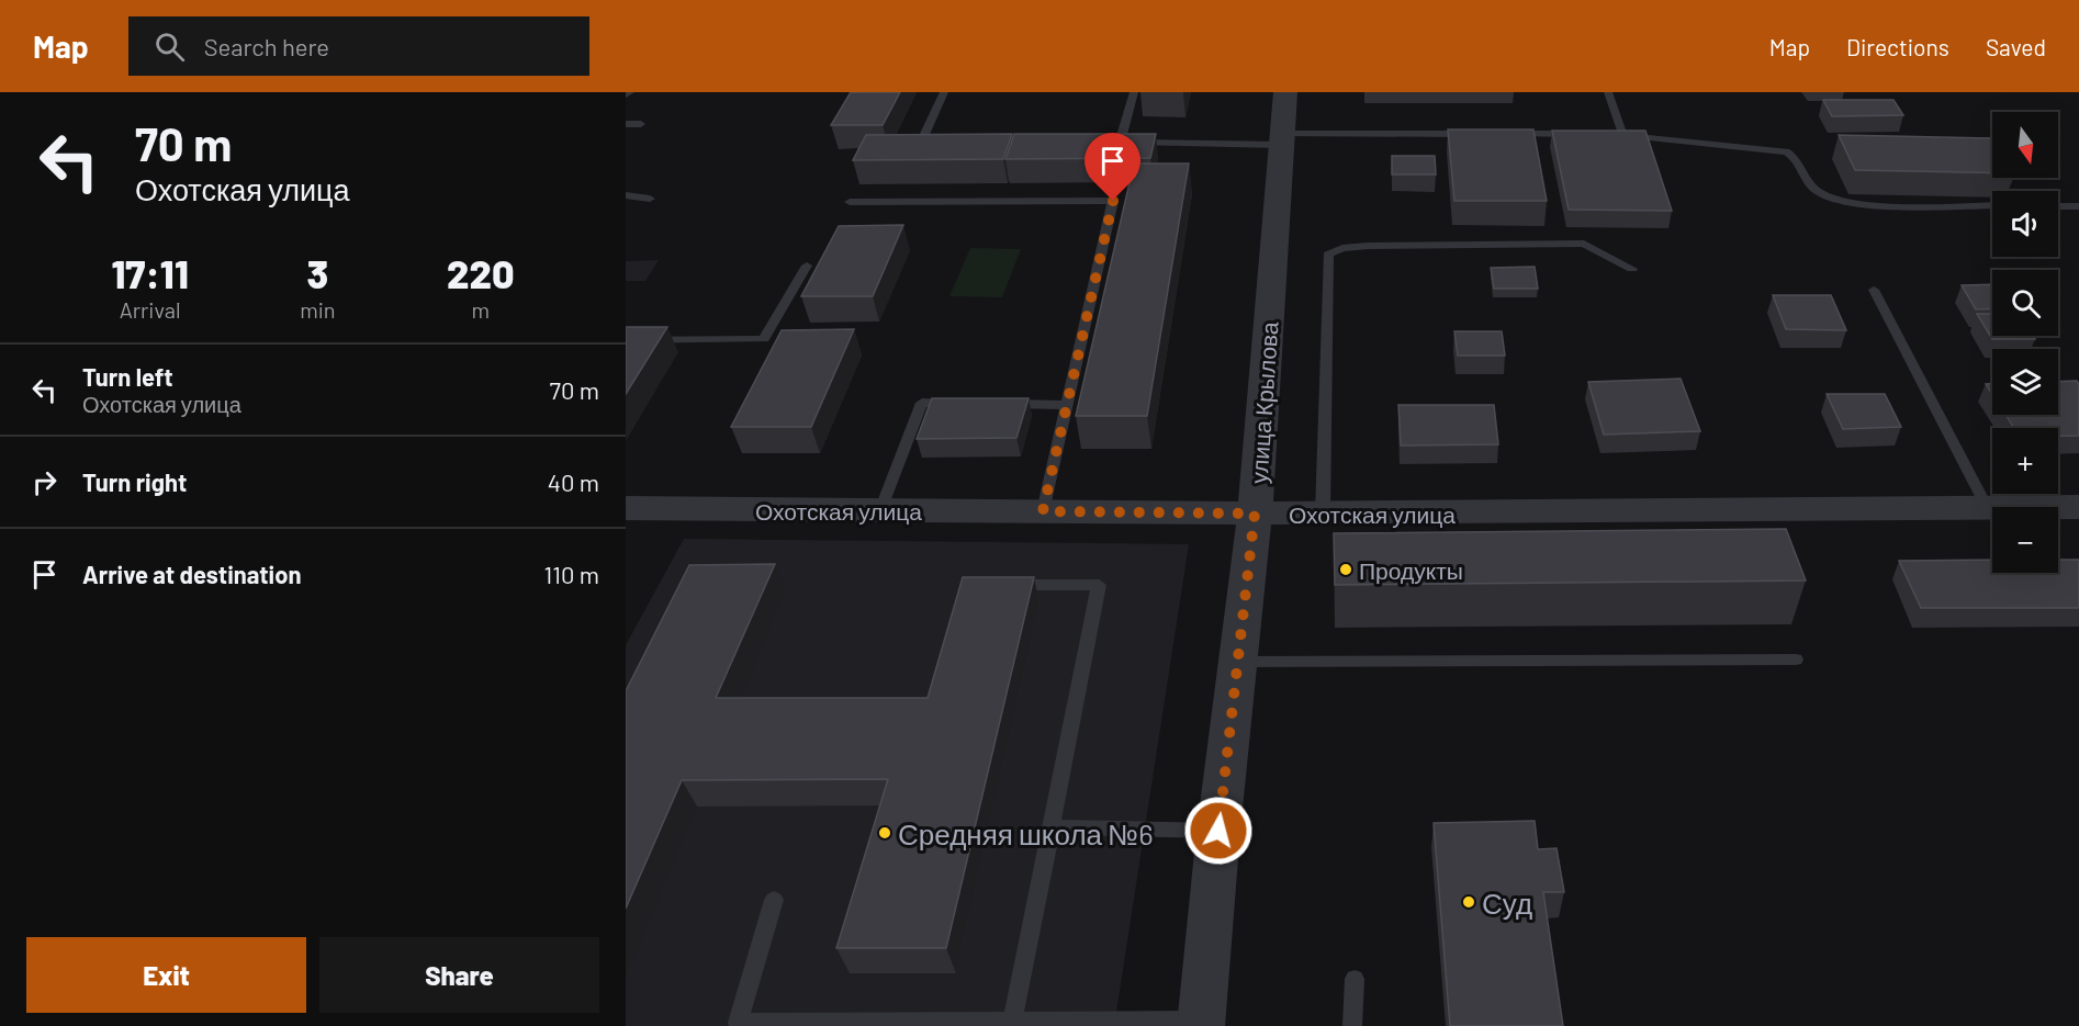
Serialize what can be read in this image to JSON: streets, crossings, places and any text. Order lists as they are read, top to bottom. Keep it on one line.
{"streets":{"street":["улица Крылова","Охотская улица"]},"crossings":[["улица Крылова","Охотская улица"]],"places":["Продукты","Средняя школа №6","Суд"],"north":"bottom","page":{"header":"Map","search":"Search here","nav":["Map","Directions","Saved"],"turn":["70 m","Охотская улица"],"map_buttons":["+","−"],"eta":["17:11","Arrival","3","min","220","m"],"list":[{"name":"Turn left","note":"Охотская улица","value":"70 m"},{"name":"Turn right","value":"40 m"},{"name":"Arrive at destination","value":"110 m"}],"buttons":["Exit","Share"]}}
